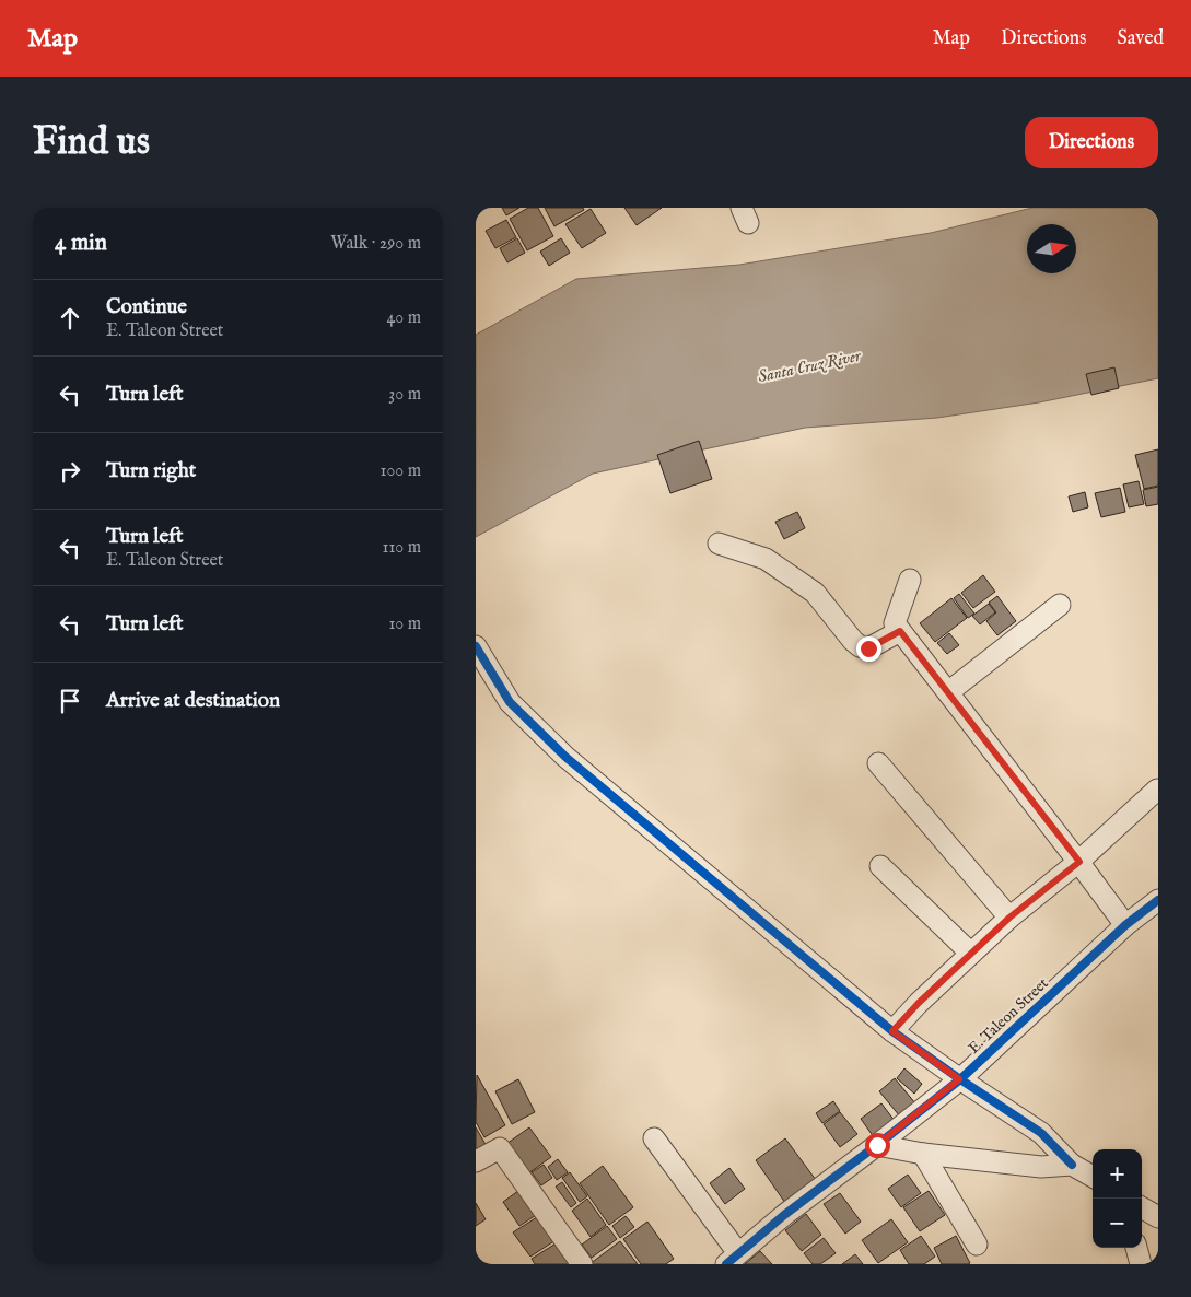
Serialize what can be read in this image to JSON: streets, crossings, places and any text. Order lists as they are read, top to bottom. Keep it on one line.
{"streets":{"street":["E. Taleon Street"]},"water":["Santa Cruz River"],"north":"right","page":{"header":"Map","nav":["Map","Directions","Saved"],"buttons":"Directions","title":"Find us","heading":["4 min","Walk · 290 m"],"list":[["Continue","E. Taleon Street","40 m"],["Turn left","30 m"],["Turn right","100 m"],["Turn left","E. Taleon Street","110 m"],["Turn left","10 m"],"Arrive at destination"],"map_buttons":["+","−"]}}
